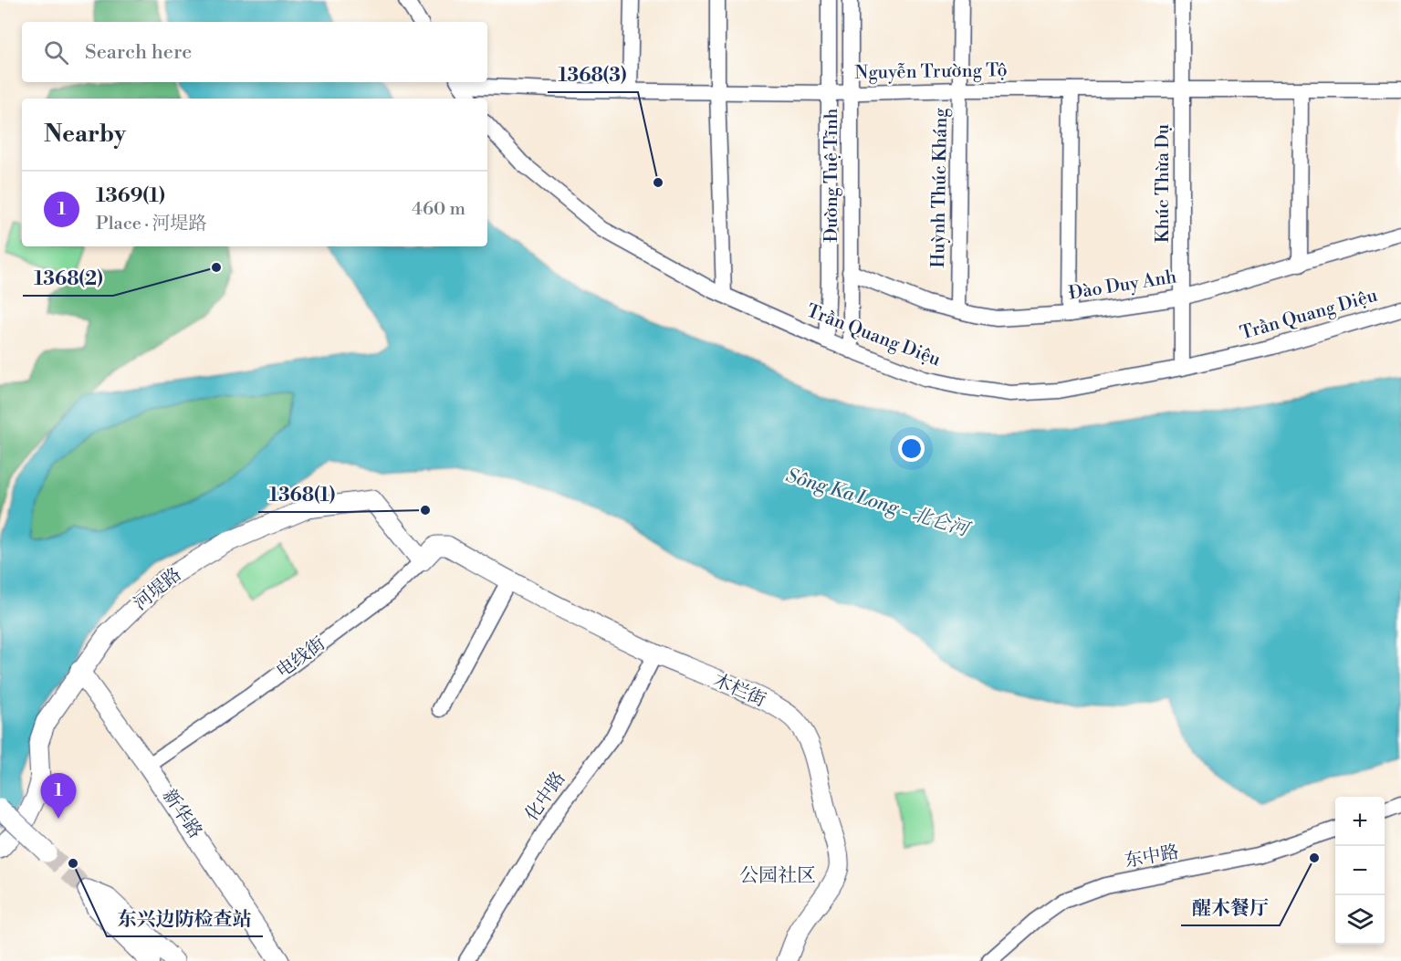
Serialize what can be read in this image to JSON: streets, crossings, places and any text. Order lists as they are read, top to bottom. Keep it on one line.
{"streets":{"street":["Nguyễn Trường Tộ","Đường Tuệ Tĩnh","Khúc Thừa Dụ","Huỳnh Thúc Kháng","Đào Duy Anh","Trần Quang Diệu","河堤路","电线街","木栏街","化中路","新华路","东中路"]},"crossings":[["Nguyễn Trường Tộ","Đường Tuệ Tĩnh"],["Nguyễn Trường Tộ","Khúc Thừa Dụ"],["Nguyễn Trường Tộ","Huỳnh Thúc Kháng"],["Đường Tuệ Tĩnh","Đào Duy Anh"],["Đường Tuệ Tĩnh","Trần Quang Diệu"],["Khúc Thừa Dụ","Đào Duy Anh"],["Khúc Thừa Dụ","Trần Quang Diệu"],["Huỳnh Thúc Kháng","Đào Duy Anh"],["河堤路","电线街"],["河堤路","新华路"],["电线街","木栏街"],["电线街","新华路"],["木栏街","化中路"]],"districts":["公园社区"],"water":["Sông Ka Long - 北仑河"],"places":["1368(3)","1368(2)","1368(1)","醒木餐厅","东兴边防检查站"],"page":{"search":"Search here","heading":"Nearby","list":[{"mark":"1","name":"1369(1)","note":"Place · 河堤路","value":"460 m"}],"pins":"1","map_buttons":["+","−"]}}
